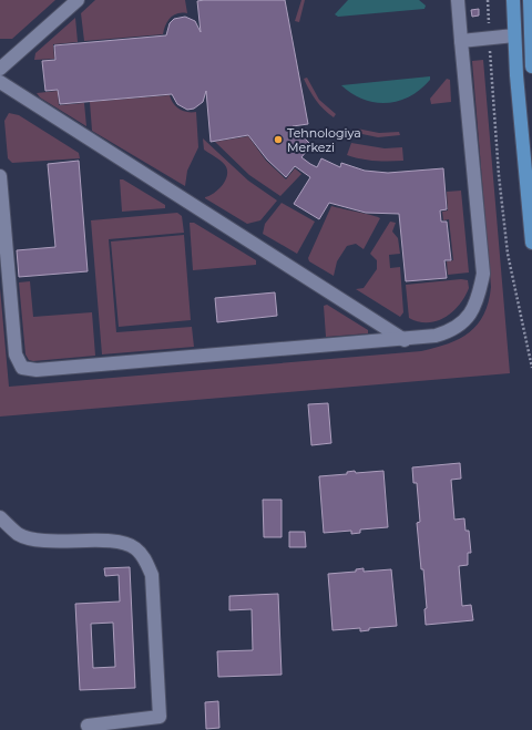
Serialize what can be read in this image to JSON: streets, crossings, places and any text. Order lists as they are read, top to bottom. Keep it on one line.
{"places":["Tehnologiya Merkezi"]}
